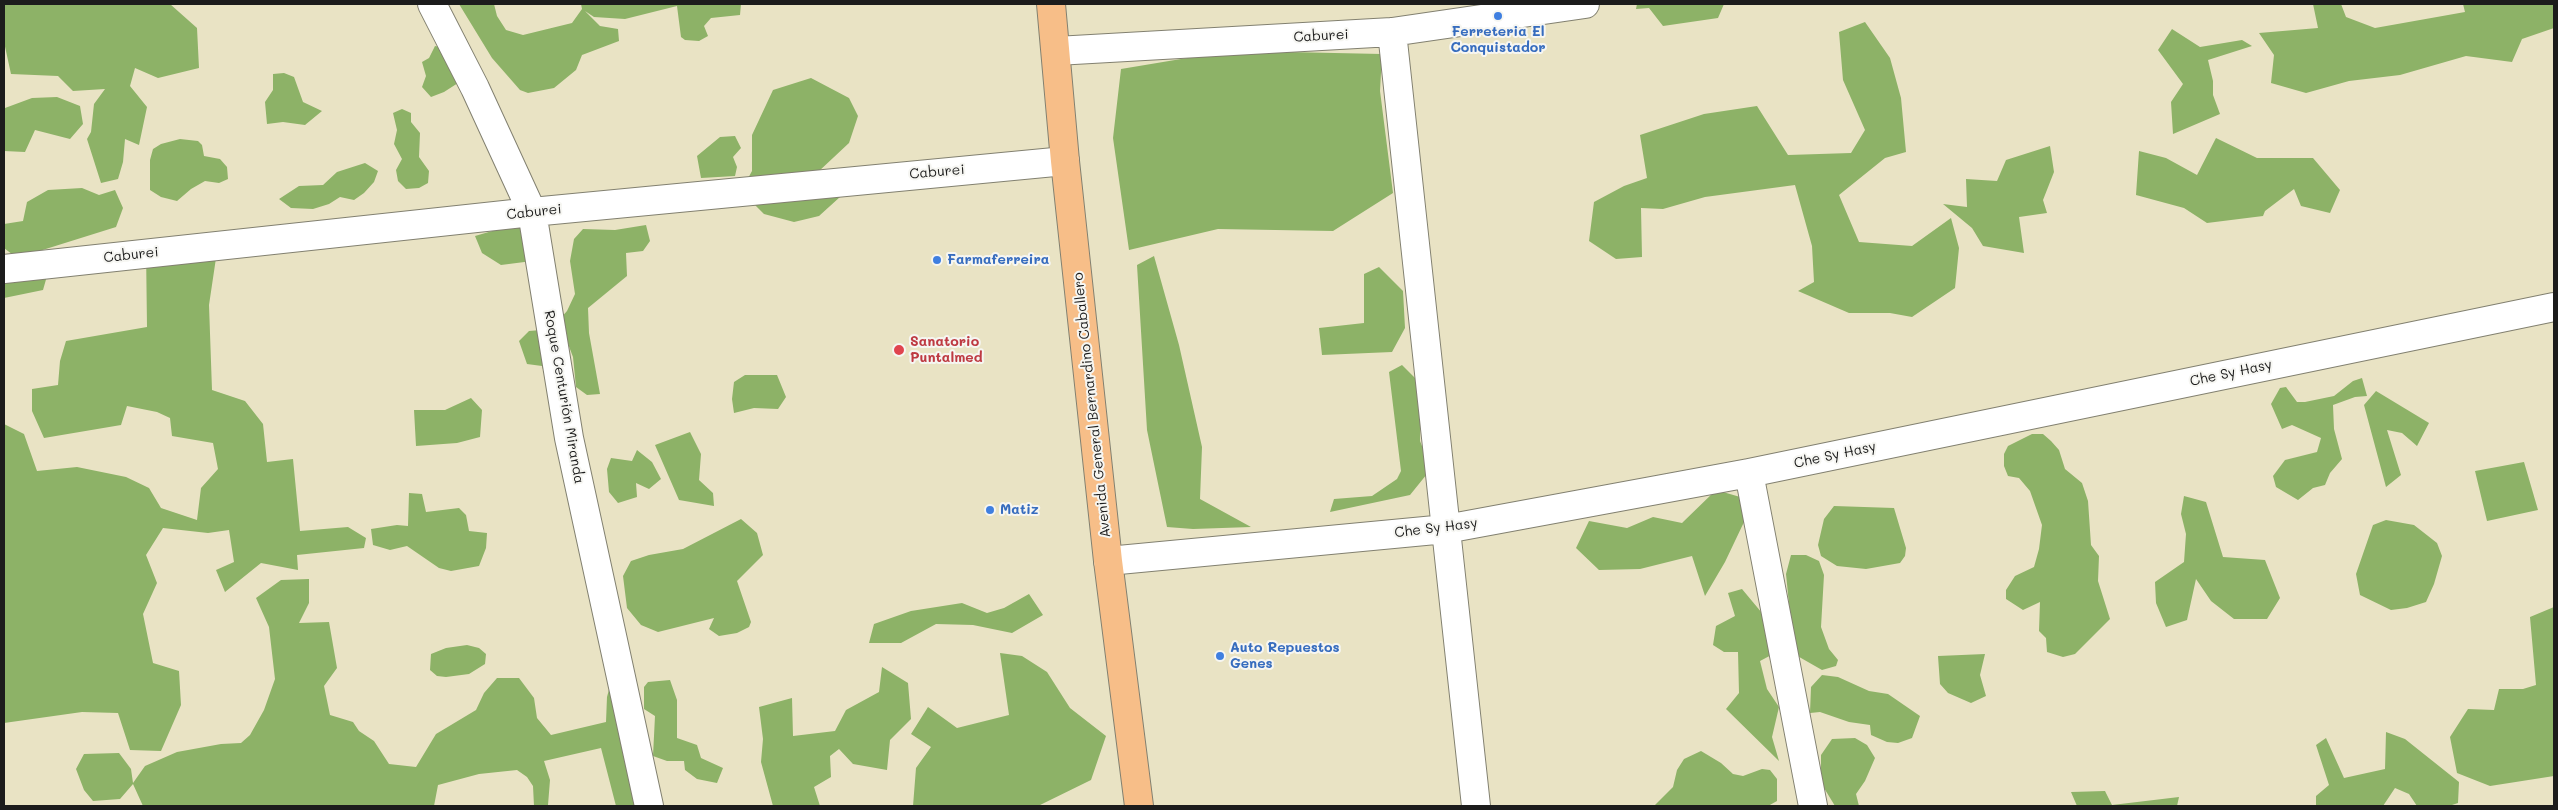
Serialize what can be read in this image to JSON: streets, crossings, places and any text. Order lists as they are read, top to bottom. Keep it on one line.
{"streets":{"main road":["Avenida General Bernardino Caballero"],"street":["Caburei","Che Sy Hasy","Roque Centurión Miranda"]},"crossings":[["Caburei","Roque Centurión Miranda"],["Caburei","Avenida General Bernardino Caballero"],["Che Sy Hasy","Avenida General Bernardino Caballero"]],"places":["Ferreteria El Conquistador","Farmaferreira","Sanatorio Puntalmed","Matiz","Auto Repuestos Genes"]}
